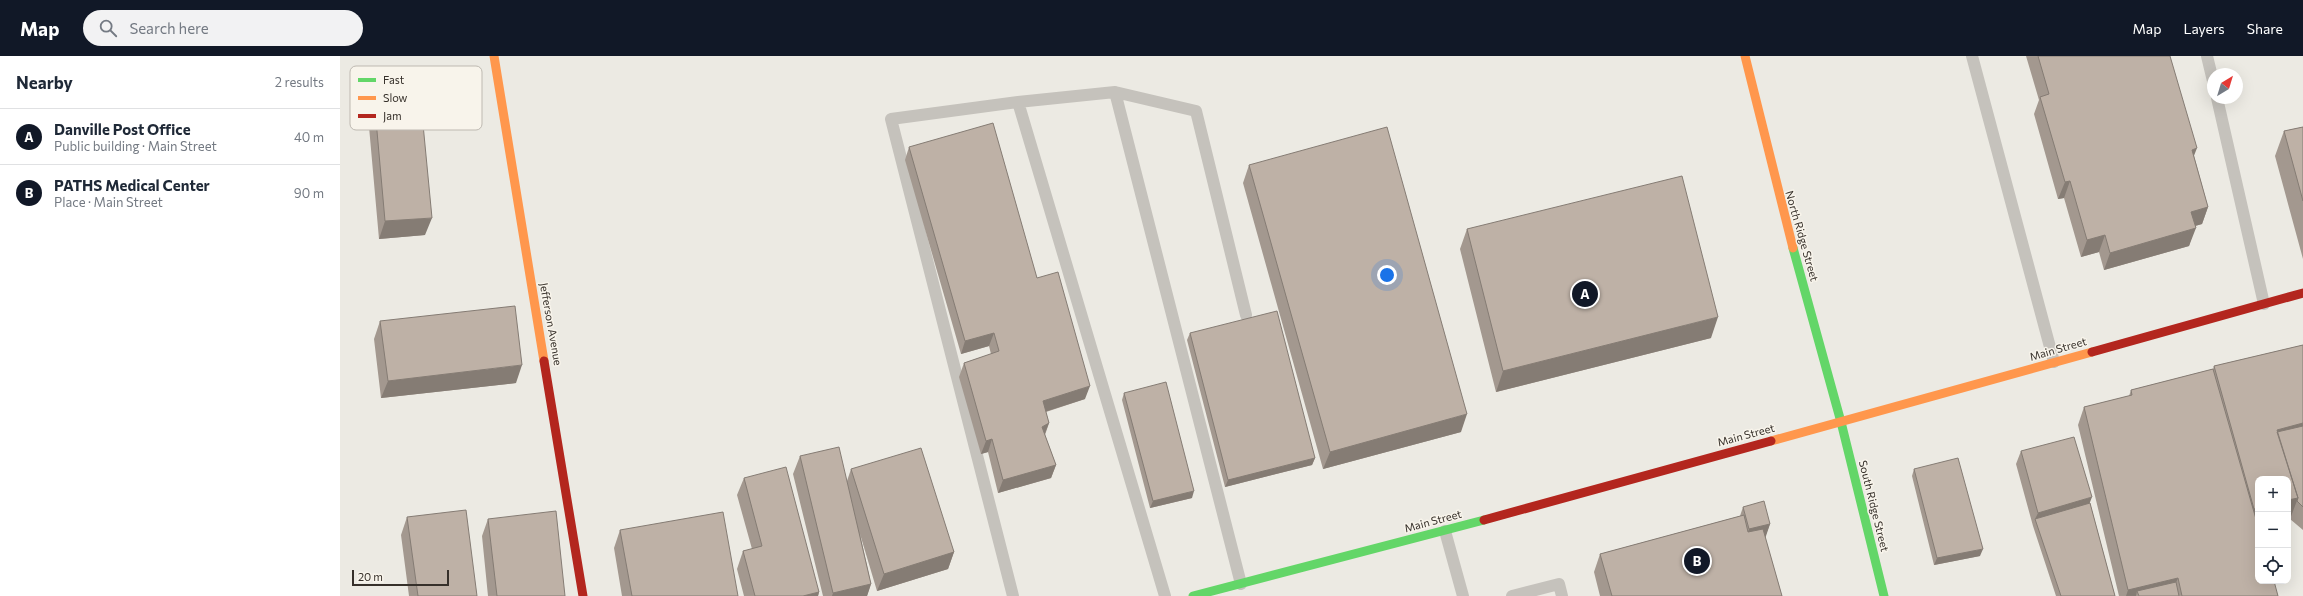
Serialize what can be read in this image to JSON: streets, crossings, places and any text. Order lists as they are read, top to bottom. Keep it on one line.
{"streets":{"main road":["North Ridge Street","Jefferson Avenue","Main Street","South Ridge Street"]},"crossings":[["North Ridge Street","Main Street"],["North Ridge Street","South Ridge Street"],["Main Street","South Ridge Street"]],"legend":["Fast","Slow","Jam"],"scale_bar":"20 m","north":"top right","page":{"header":"Map","search":"Search here","nav":["Map","Layers","Share"],"heading":["Nearby","2 results"],"list":[{"mark":"A","name":"Danville Post Office","note":"Public building · Main Street","value":"40 m"},{"mark":"B","name":"PATHS Medical Center","note":"Place · Main Street","value":"90 m"}],"pins":["A","B"],"map_buttons":["+","−"],"scale":"20 m"}}
